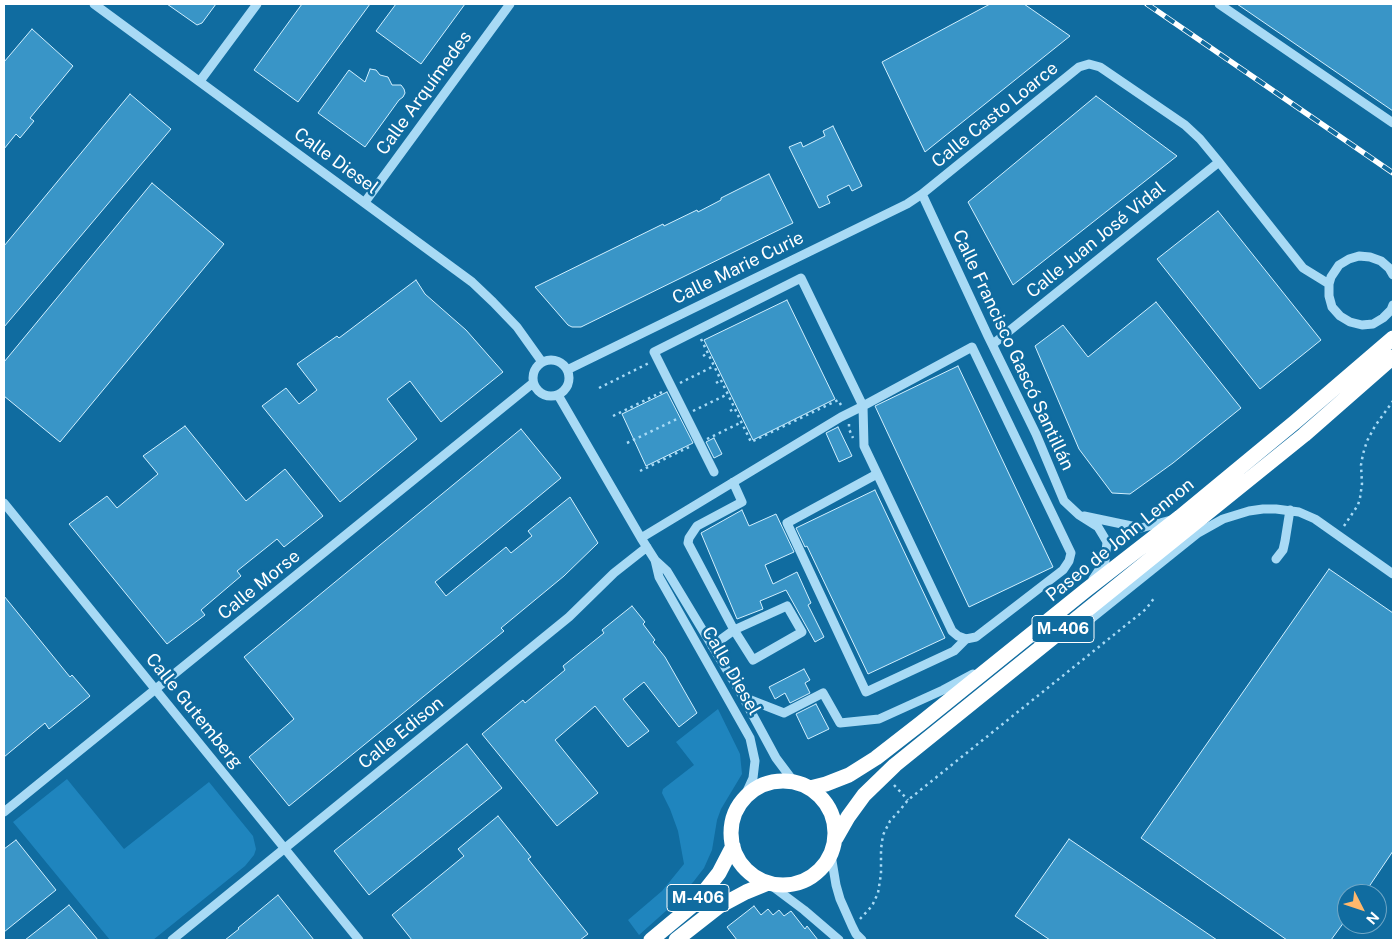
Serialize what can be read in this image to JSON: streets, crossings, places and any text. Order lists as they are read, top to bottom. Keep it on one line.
{"streets":{"highway":["Paseo de John Lennon","M-406"],"street":["Calle Arquímedes","Calle Casto Loarce","Calle Diesel","Calle Juan José Vidal","Calle Marie Curie","Calle Francisco Gascó Santillán","Calle Morse","Calle Gutemberg","Calle Edison"]},"crossings":[["Calle Arquímedes","Calle Diesel"],["Calle Casto Loarce","Calle Juan José Vidal"],["Calle Casto Loarce","Calle Marie Curie"],["Calle Casto Loarce","Calle Francisco Gascó Santillán"],["Calle Diesel","Calle Marie Curie"],["Calle Diesel","Paseo de John Lennon"],["Calle Diesel","Calle Morse"],["Calle Diesel","M-406"],["Calle Diesel","Calle Edison"],["Calle Juan José Vidal","Calle Francisco Gascó Santillán"],["Calle Marie Curie","Calle Francisco Gascó Santillán"],["Calle Marie Curie","Calle Morse"],["Calle Francisco Gascó Santillán","Paseo de John Lennon"],["Paseo de John Lennon","M-406"],["Calle Morse","Calle Gutemberg"],["Calle Gutemberg","Calle Edison"]],"north":"bottom right"}
